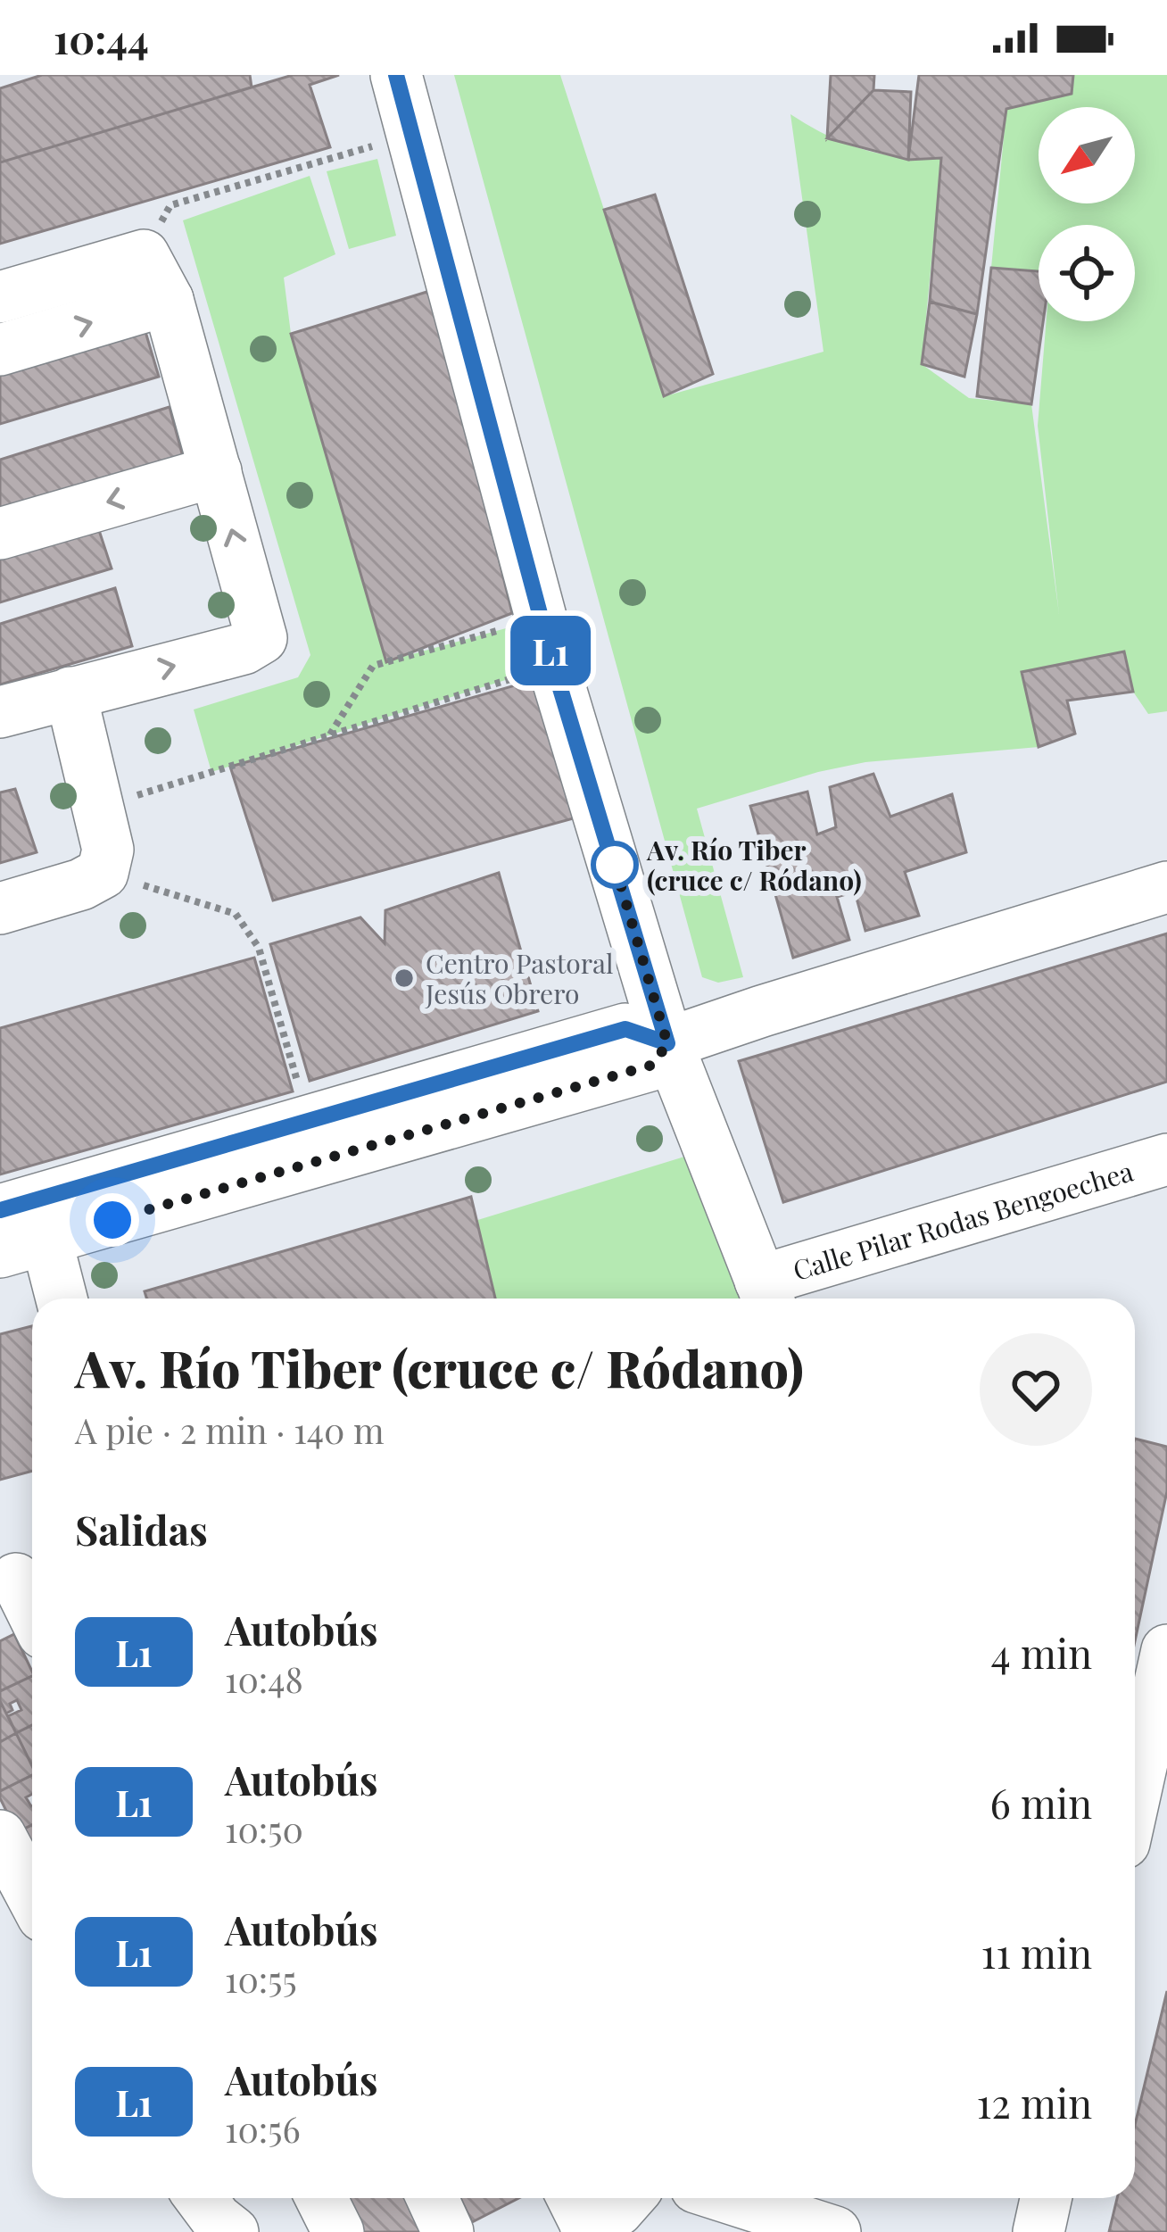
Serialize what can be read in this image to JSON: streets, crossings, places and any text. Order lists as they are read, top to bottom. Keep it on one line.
{"streets":{"street":["Calle Pilar Rodas Bengoechea"]},"places":["Av. Río Tiber (cruce c/ Ródano)","Centro Pastoral Jesús Obrero"],"lines":["bus line L1"],"north":"bottom left","page":{"status":"10:44","on_map":"L1","heading":[["Av. Río Tiber (cruce c/ Ródano)","A pie · 2 min · 140 m"],"Salidas"],"list":[{"mark":"L1","name":"Autobús","note":"10:48","value":"4 min"},{"mark":"L1","name":"Autobús","note":"10:50","value":"6 min"},{"mark":"L1","name":"Autobús","note":"10:55","value":"11 min"},{"mark":"L1","name":"Autobús","note":"10:56","value":"12 min"}]}}
